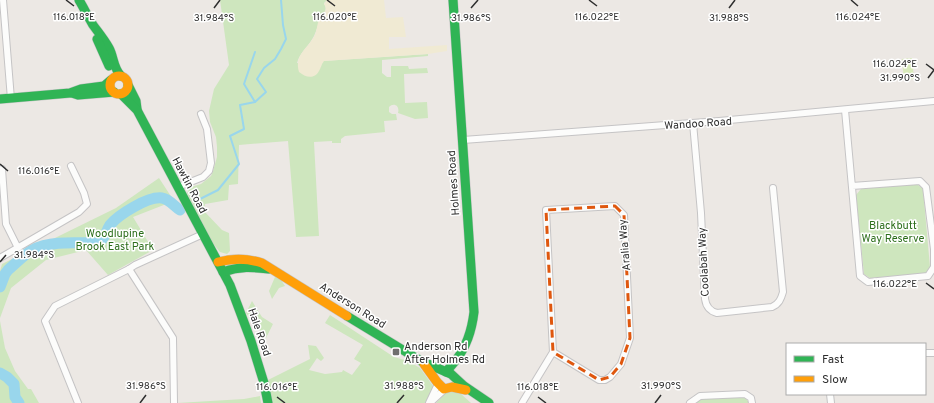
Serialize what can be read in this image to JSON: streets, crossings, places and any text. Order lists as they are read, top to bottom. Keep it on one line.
{"streets":{"street":["Wandoo Road","Holmes Road","Hawtin Road","Aralia Way","Coolabah Way","Anderson Road","Hale Road"]},"crossings":[["Wandoo Road","Holmes Road"],["Wandoo Road","Coolabah Way"],["Holmes Road","Anderson Road"],["Hawtin Road","Anderson Road"],["Hawtin Road","Hale Road"],["Anderson Road","Hale Road"]],"parks":["Blackbutt Way Reserve","Woodlupine Brook East Park"],"places":{"transit":["Anderson Rd After Holmes Rd"]},"legend":["Fast","Slow"],"coordinates":["116.018°E","116.020°E","116.022°E","116.024°E","31.984°S","31.986°S","31.988°S","31.990°S","116.016°E"]}
